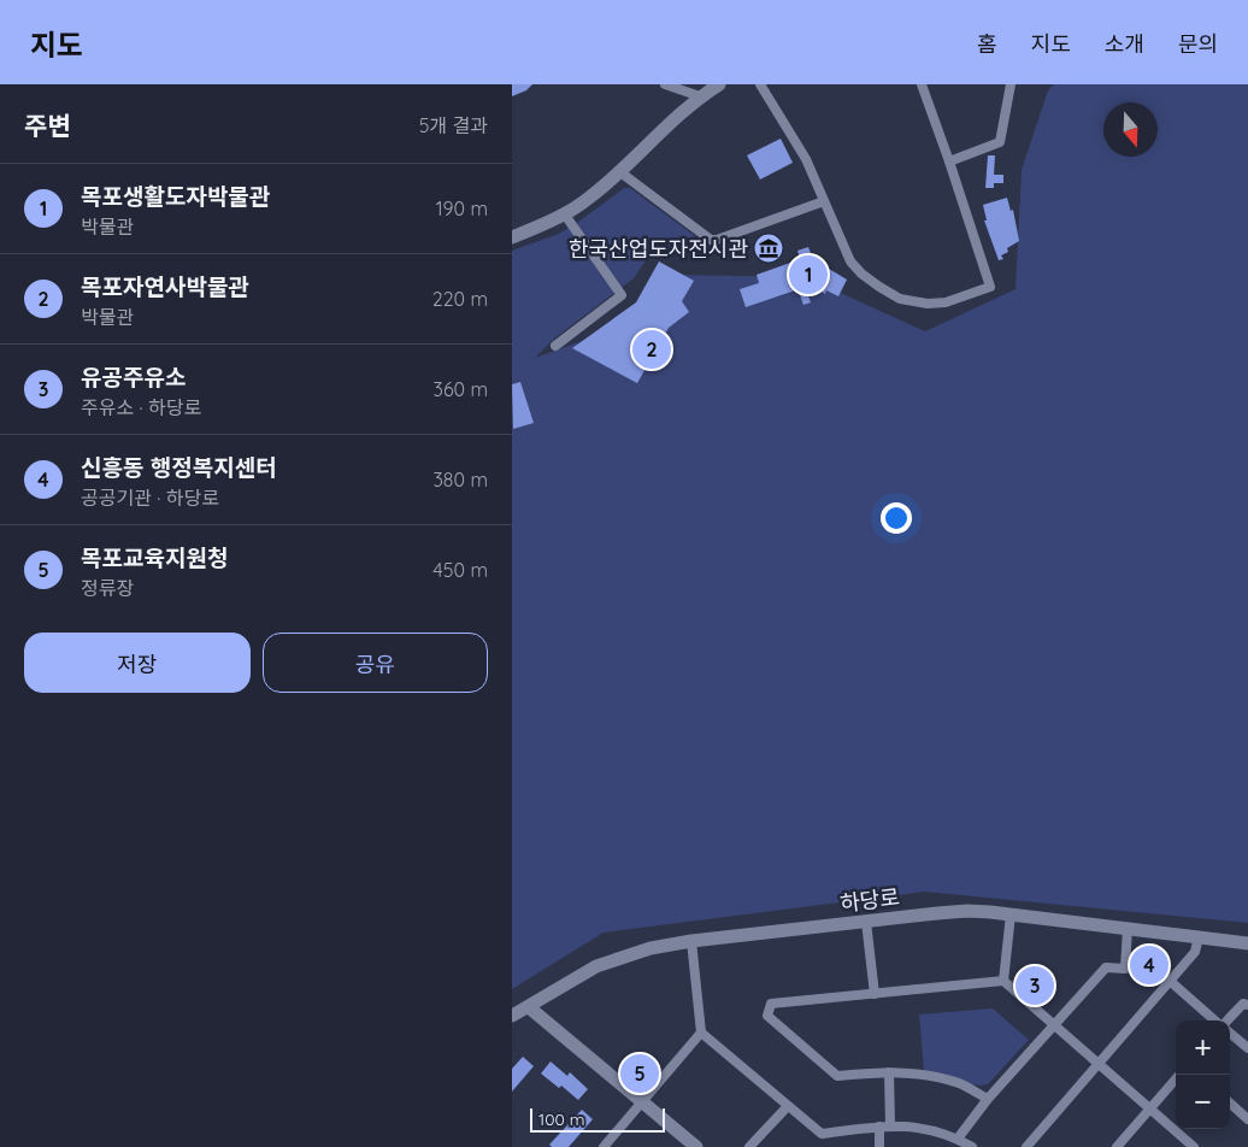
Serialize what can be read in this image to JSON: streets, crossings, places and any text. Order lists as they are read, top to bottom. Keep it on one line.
{"streets":{"street":["하당로"]},"places":{"museum":["한국산업도자전시관"]},"scale_bar":"100 m","north":"bottom","page":{"header":"지도","nav":["홈","지도","소개","문의"],"heading":["주변","5개 결과"],"list":[{"mark":"1","name":"목포생활도자박물관","note":"박물관","value":"190 m"},{"mark":"2","name":"목포자연사박물관","note":"박물관","value":"220 m"},{"mark":"3","name":"유공주유소","note":"주유소 · 하당로","value":"360 m"},{"mark":"4","name":"신흥동 행정복지센터","note":"공공기관 · 하당로","value":"380 m"},{"mark":"5","name":"목포교육지원청","note":"정류장","value":"450 m"}],"pins":["1","2","4","3","5"],"buttons":["저장","공유"],"map_buttons":["+","−"],"scale":"100 m"}}
